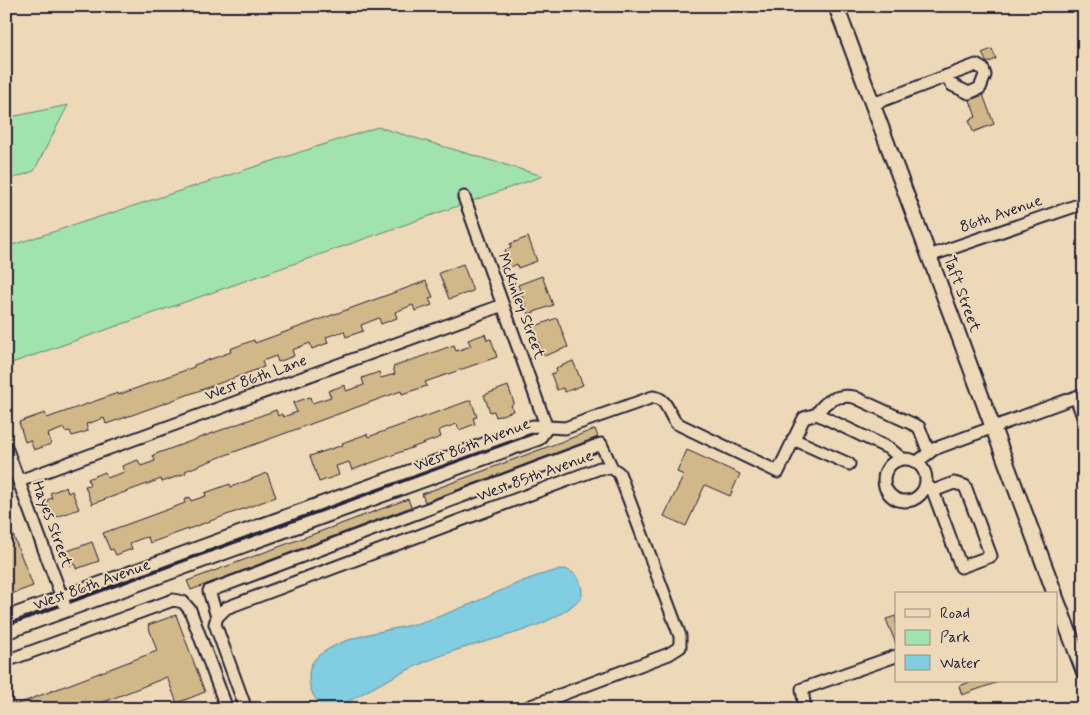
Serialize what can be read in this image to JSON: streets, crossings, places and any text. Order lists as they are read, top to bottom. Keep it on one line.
{"streets":{"main road":["Taft Street"],"street":["86th Avenue","McKinley Street","West 86th Lane","West 86th Avenue","West 85th Avenue","Hayes Street"]},"crossings":[["86th Avenue","Taft Street"],["McKinley Street","West 86th Lane"],["McKinley Street","West 86th Avenue"],["West 86th Lane","Hayes Street"],["West 86th Avenue","Hayes Street"]],"legend":["Road","Park","Water"]}
